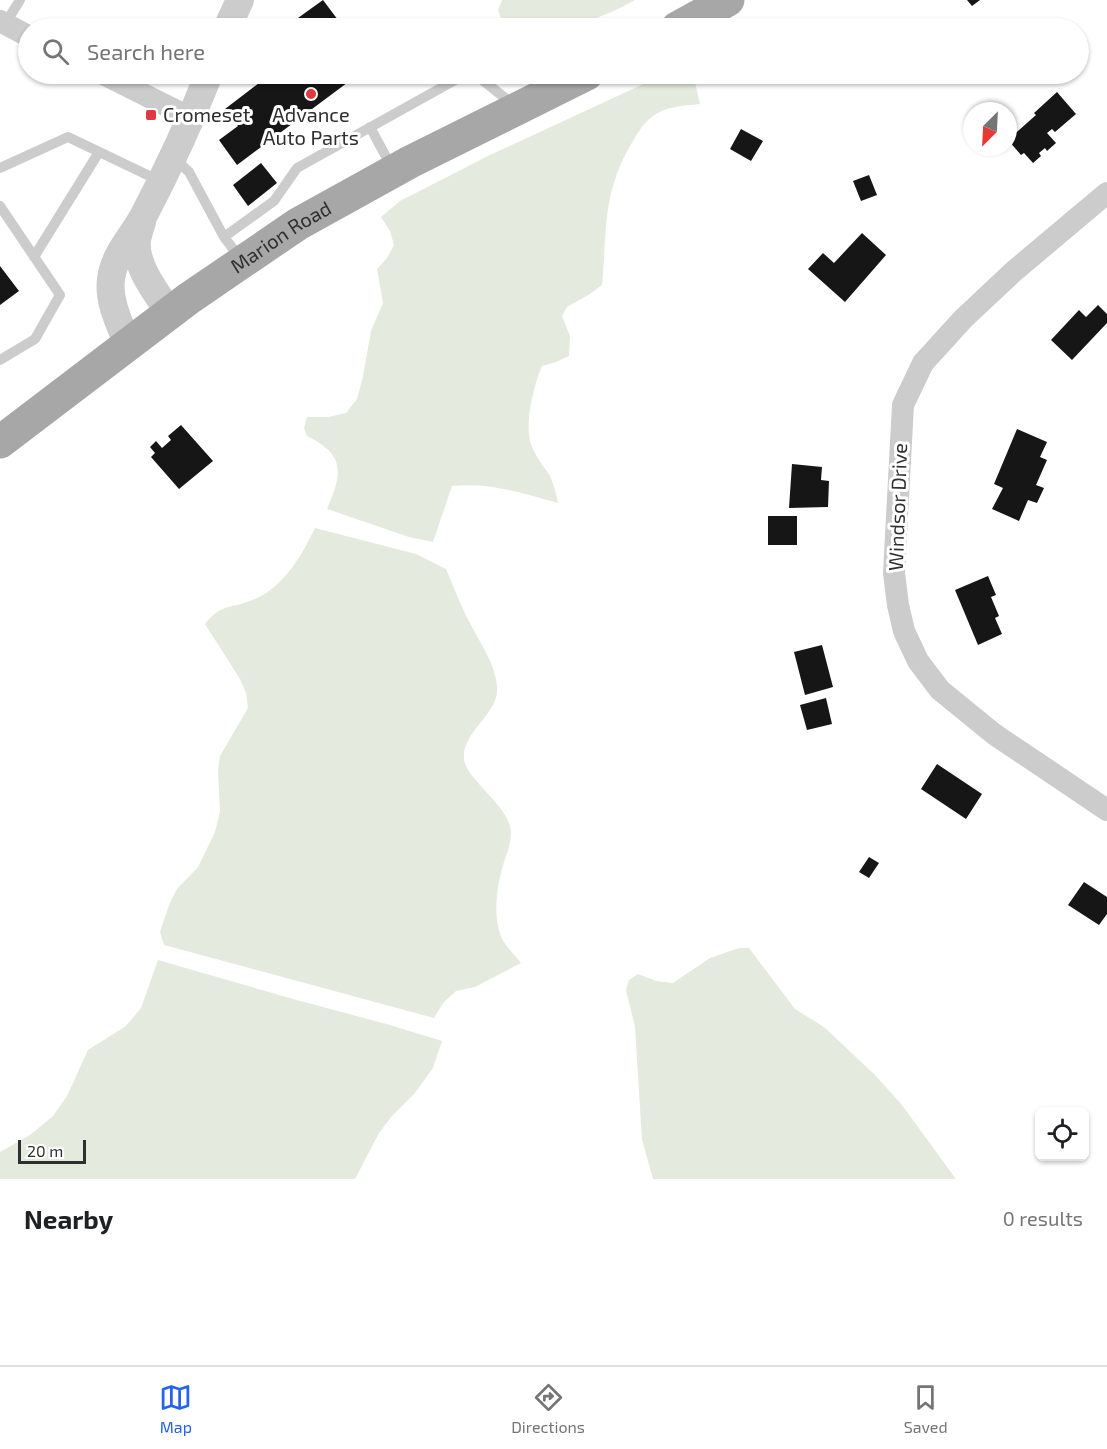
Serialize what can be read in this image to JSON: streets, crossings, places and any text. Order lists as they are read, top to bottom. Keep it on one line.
{"streets":{"main road":["Marion Road"],"street":["Windsor Drive"]},"places":{"other":["Advance Auto Parts"],"transit":["Cromeset"]},"scale_bar":"20 m","north":"bottom left","page":{"search":"Search here","scale":"20 m","heading":["Nearby","0 results"],"nav":["Map","Directions","Saved"]}}
